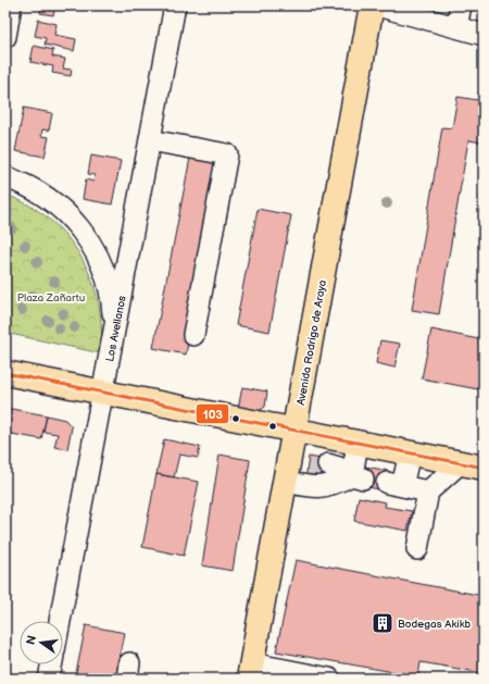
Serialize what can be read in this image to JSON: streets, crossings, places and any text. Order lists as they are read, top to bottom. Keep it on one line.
{"streets":{"main road":["Avenida Rodrigo de Araya"],"street":["Los Avellanos"]},"parks":["Plaza Zañartu"],"places":{"building":["Bodegas Akikb"]},"lines":["transit line 103"],"north":"left"}
